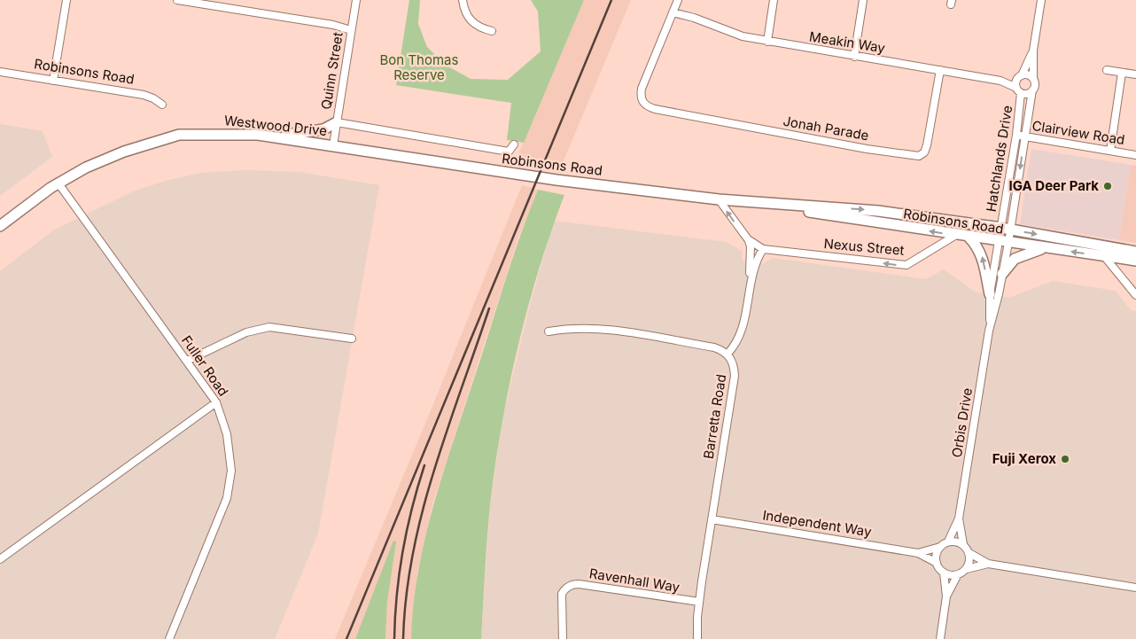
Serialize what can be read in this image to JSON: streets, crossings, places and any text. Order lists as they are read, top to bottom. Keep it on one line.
{"streets":{"main road":["Robinsons Road","Westwood Drive"],"street":["Meakin Way","Quinn Street","Jonah Parade","Clairview Road","Hatchlands Drive","Nexus Street","Fuller Road","Barretta Road","Orbis Drive","Independent Way","Ravenhall Way"]},"crossings":[["Meakin Way","Jonah Parade"],["Meakin Way","Hatchlands Drive"],["Quinn Street","Robinsons Road"],["Quinn Street","Westwood Drive"],["Robinsons Road","Westwood Drive"],["Robinsons Road","Hatchlands Drive"],["Robinsons Road","Nexus Street"],["Robinsons Road","Orbis Drive"],["Westwood Drive","Fuller Road"],["Clairview Road","Hatchlands Drive"],["Barretta Road","Independent Way"],["Barretta Road","Ravenhall Way"],["Orbis Drive","Independent Way"]],"one_way":["Nexus Street"],"parks":["Bon Thomas Reserve"],"places":["IGA Deer Park","Fuji Xerox"]}
